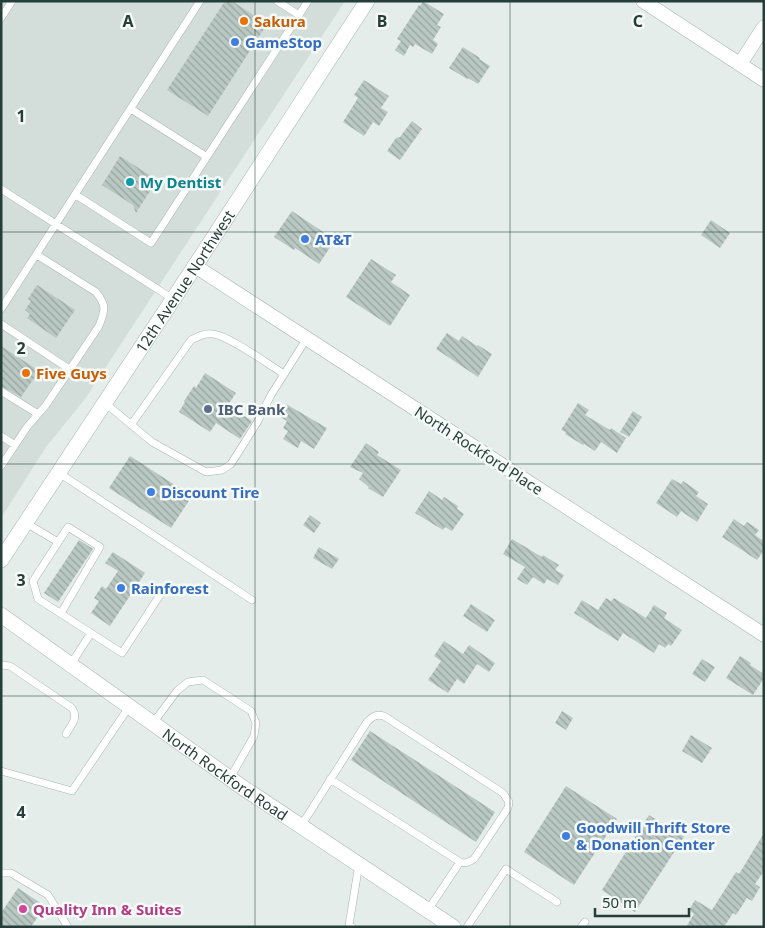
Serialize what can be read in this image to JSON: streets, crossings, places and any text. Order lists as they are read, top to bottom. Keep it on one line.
{"streets":{"main road":["12th Avenue Northwest","North Rockford Road"],"street":["North Rockford Place"]},"crossings":[["12th Avenue Northwest","North Rockford Place"]],"places":["Sakura","GameStop","My Dentist","AT&T","Five Guys","IBC Bank","Discount Tire","Rainforest","Goodwill Thrift Store & Donation Center","Quality Inn & Suites"],"scale_bar":"50 m","grid":{"columns":["A","B","C"],"rows":["1","2","3","4"]}}
